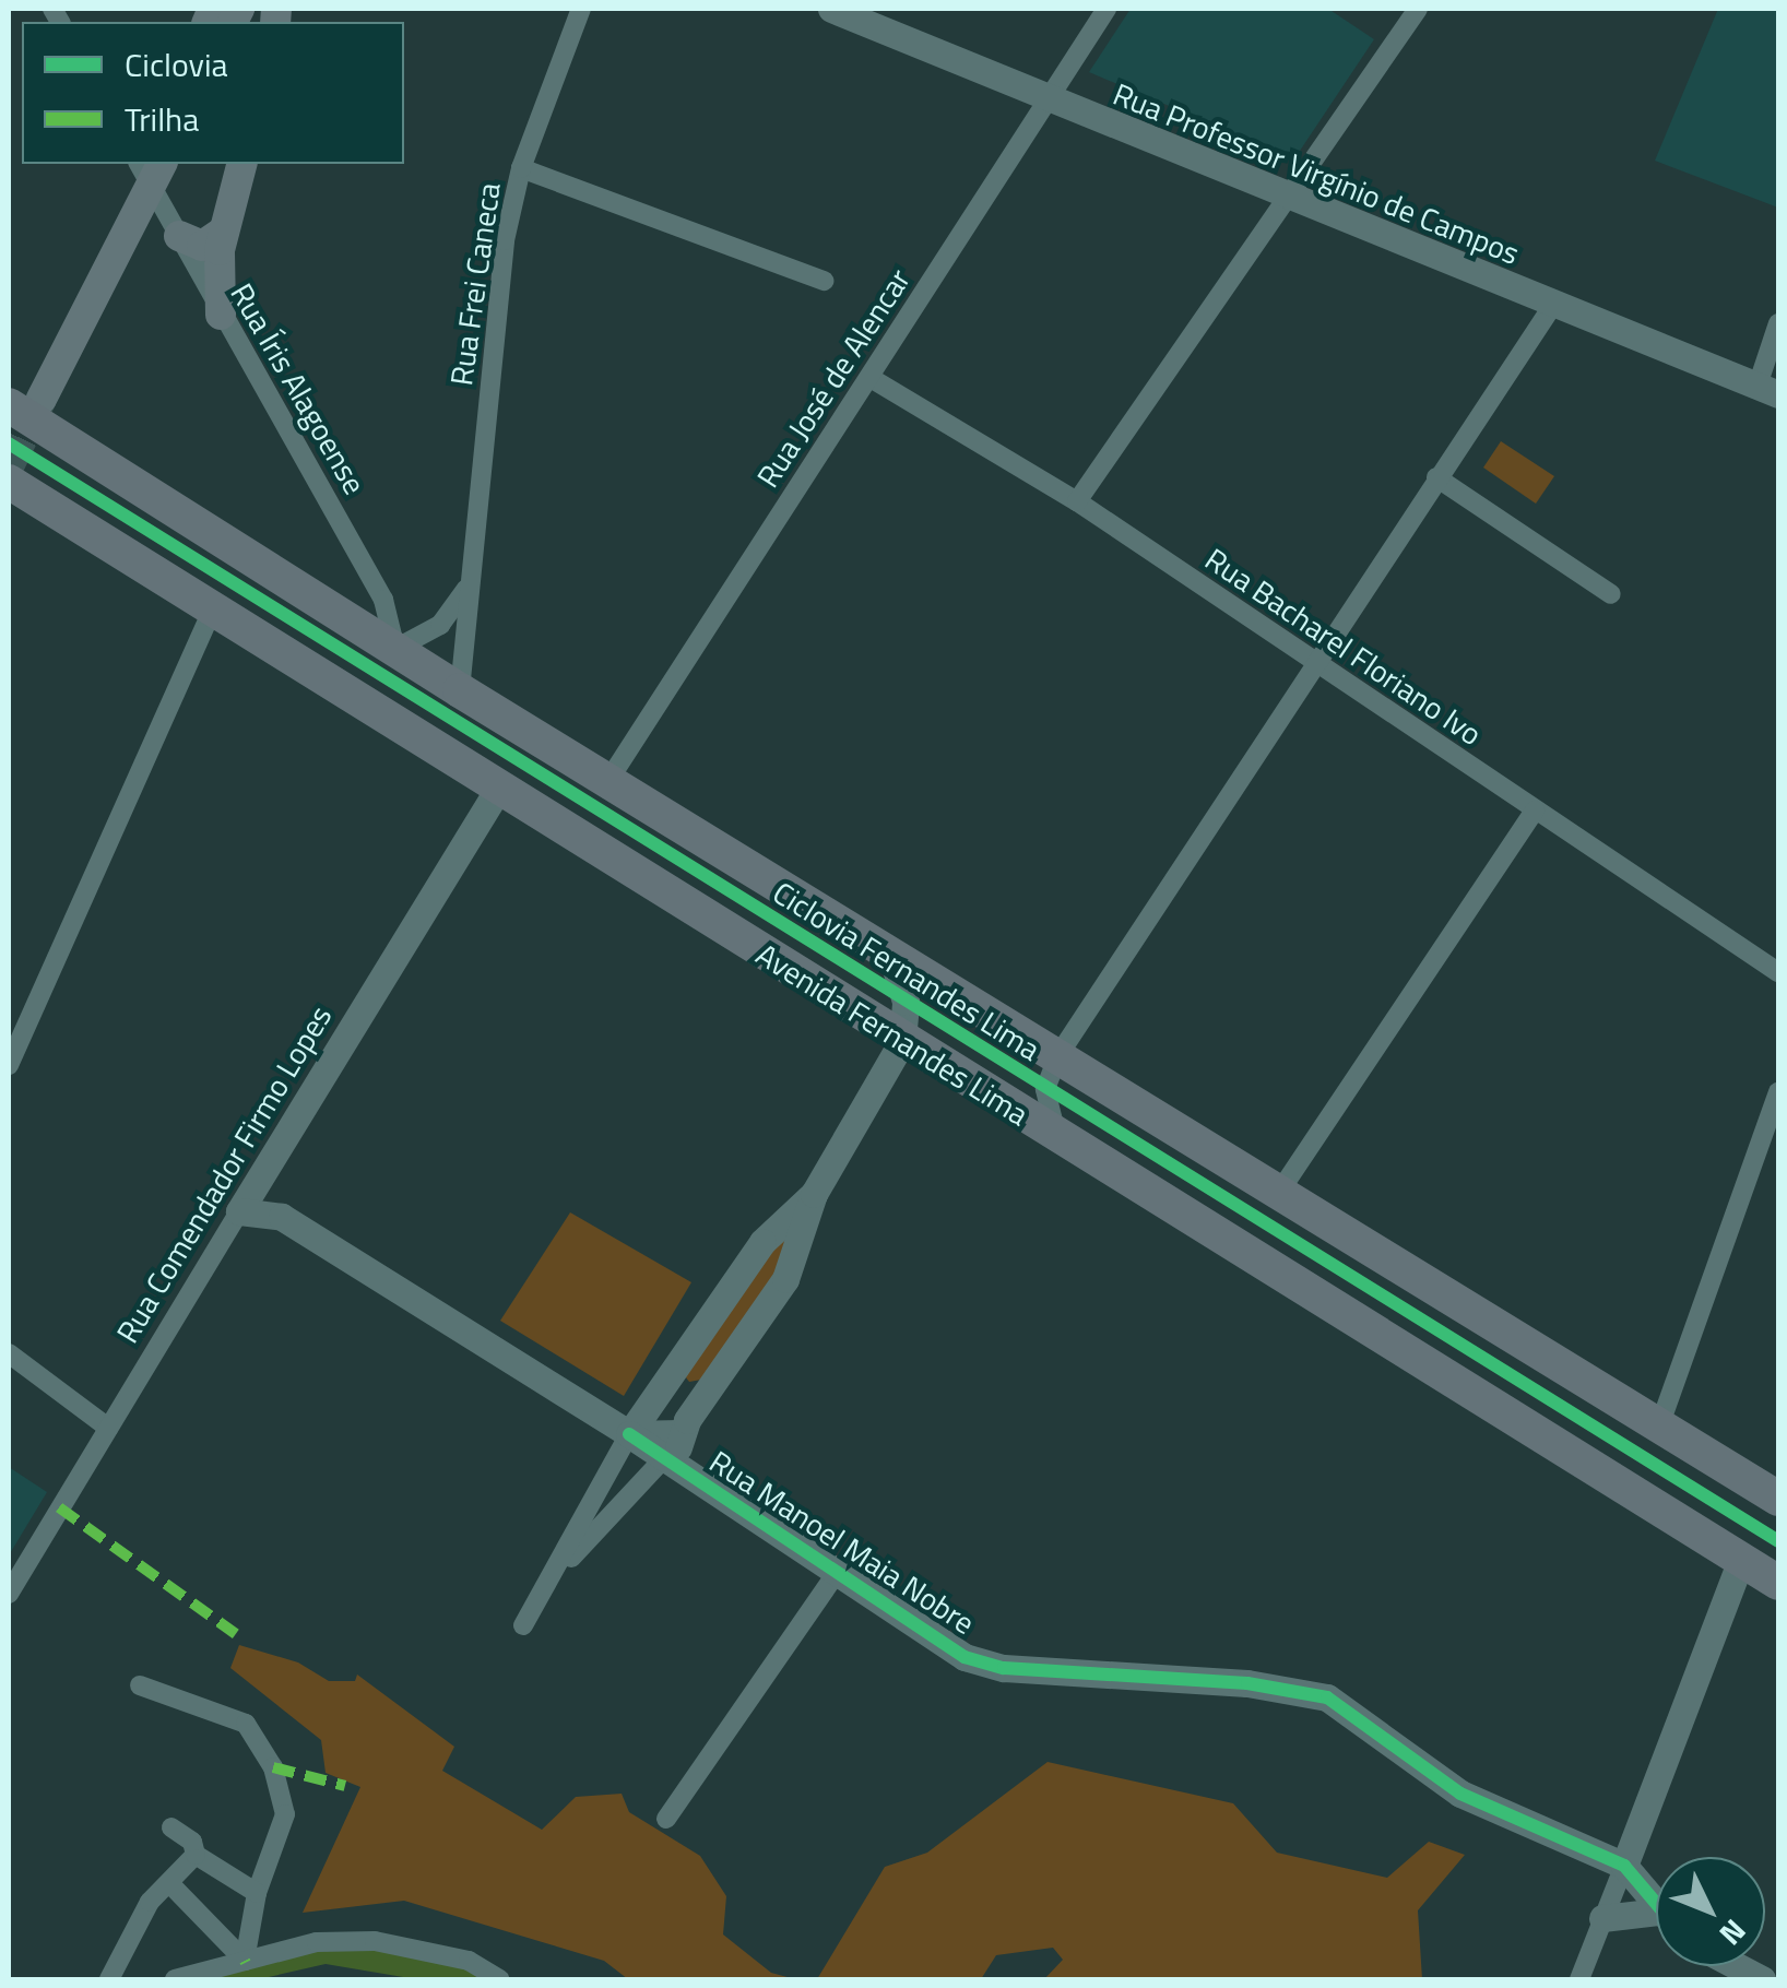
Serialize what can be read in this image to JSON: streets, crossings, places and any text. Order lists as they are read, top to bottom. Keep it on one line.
{"streets":{"highway":["Avenida Fernandes Lima"],"street":["Rua Professor Virgínio de Campos","Rua Frei Caneca","Rua José de Alencar","Rua Íris Alagoense","Rua Bacharel Floriano Ivo","Rua Comendador Firmo Lopes","Rua Manoel Maia Nobre"],"cycle path":["Ciclovia Fernandes Lima"]},"crossings":[["Rua Professor Virgínio de Campos","Rua José de Alencar"],["Rua Frei Caneca","Rua Íris Alagoense"],["Rua José de Alencar","Rua Bacharel Floriano Ivo"],["Avenida Fernandes Lima","Rua Comendador Firmo Lopes"],["Rua Comendador Firmo Lopes","Rua Manoel Maia Nobre"]],"legend":["Ciclovia","Trilha"],"north":"bottom right"}
